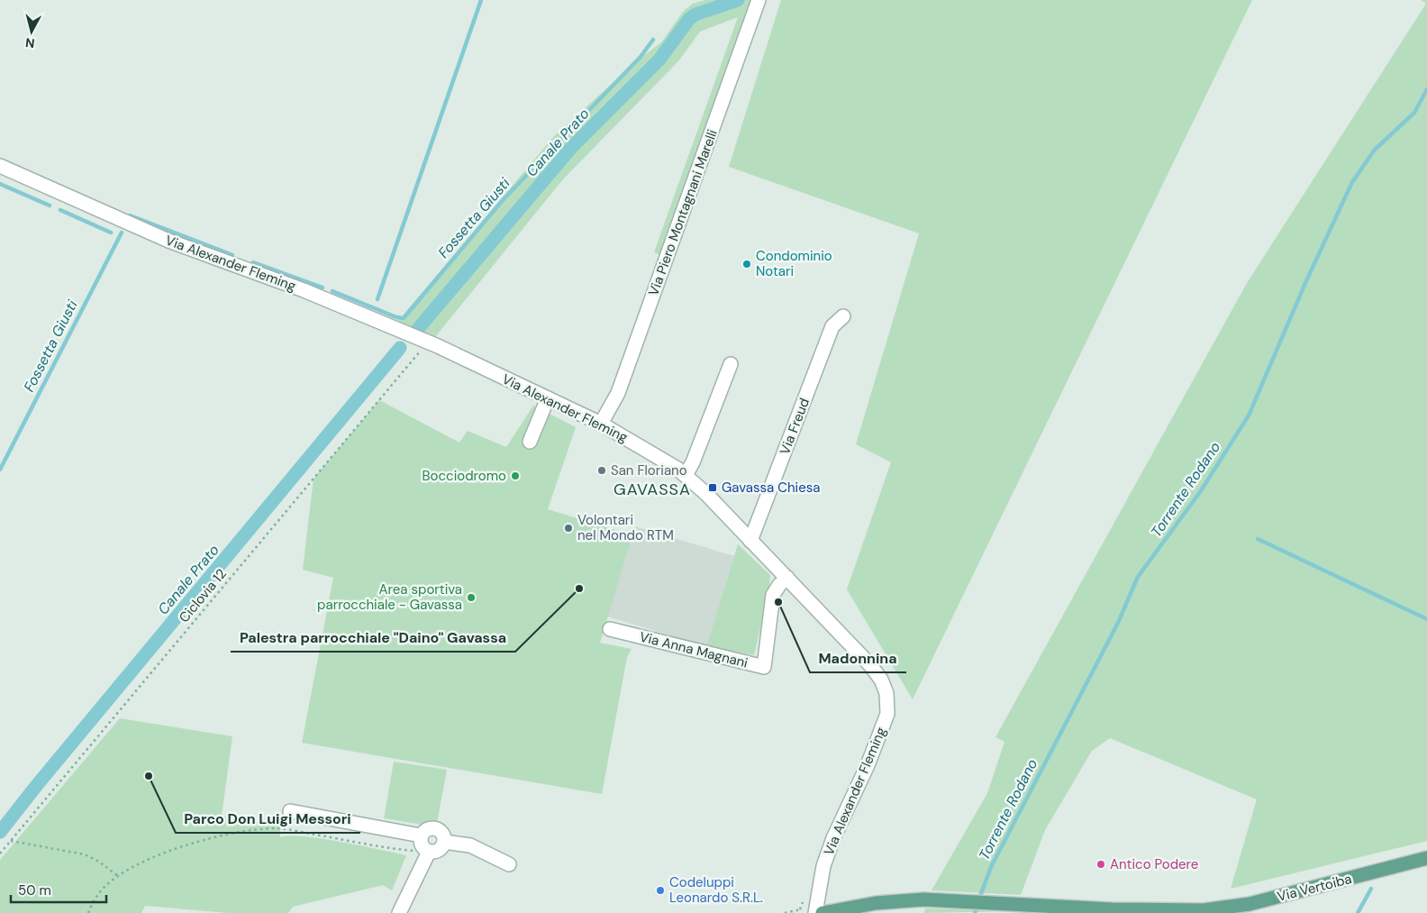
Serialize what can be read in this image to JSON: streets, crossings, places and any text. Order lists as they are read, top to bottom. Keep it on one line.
{"streets":{"main road":["Via Vertoiba"],"street":["Via Piero Montagnani Marelli","Via Alexander Fleming","Via Freud","Via Anna Magnani"],"path":["Ciclovia 12"]},"crossings":[["Via Piero Montagnani Marelli","Via Alexander Fleming"],["Via Alexander Fleming","Via Freud"],["Via Alexander Fleming","Via Anna Magnani"]],"districts":["GAVASSA"],"water":["Canale Prato","Fossetta Giusti","Torrente Rodano"],"places":{"other":["Condominio Notari","San Floriano","Bocciodromo","Volontari nel Mondo RTM","Palestra parrocchiale \"Daino\" Gavassa","Area sportiva parrocchiale - Gavassa","Madonnina","Parco Don Luigi Messori","Antico Podere","Codeluppi Leonardo S.R.L."],"transit":["Gavassa Chiesa"]},"scale_bar":"50 m","north":"bottom"}
